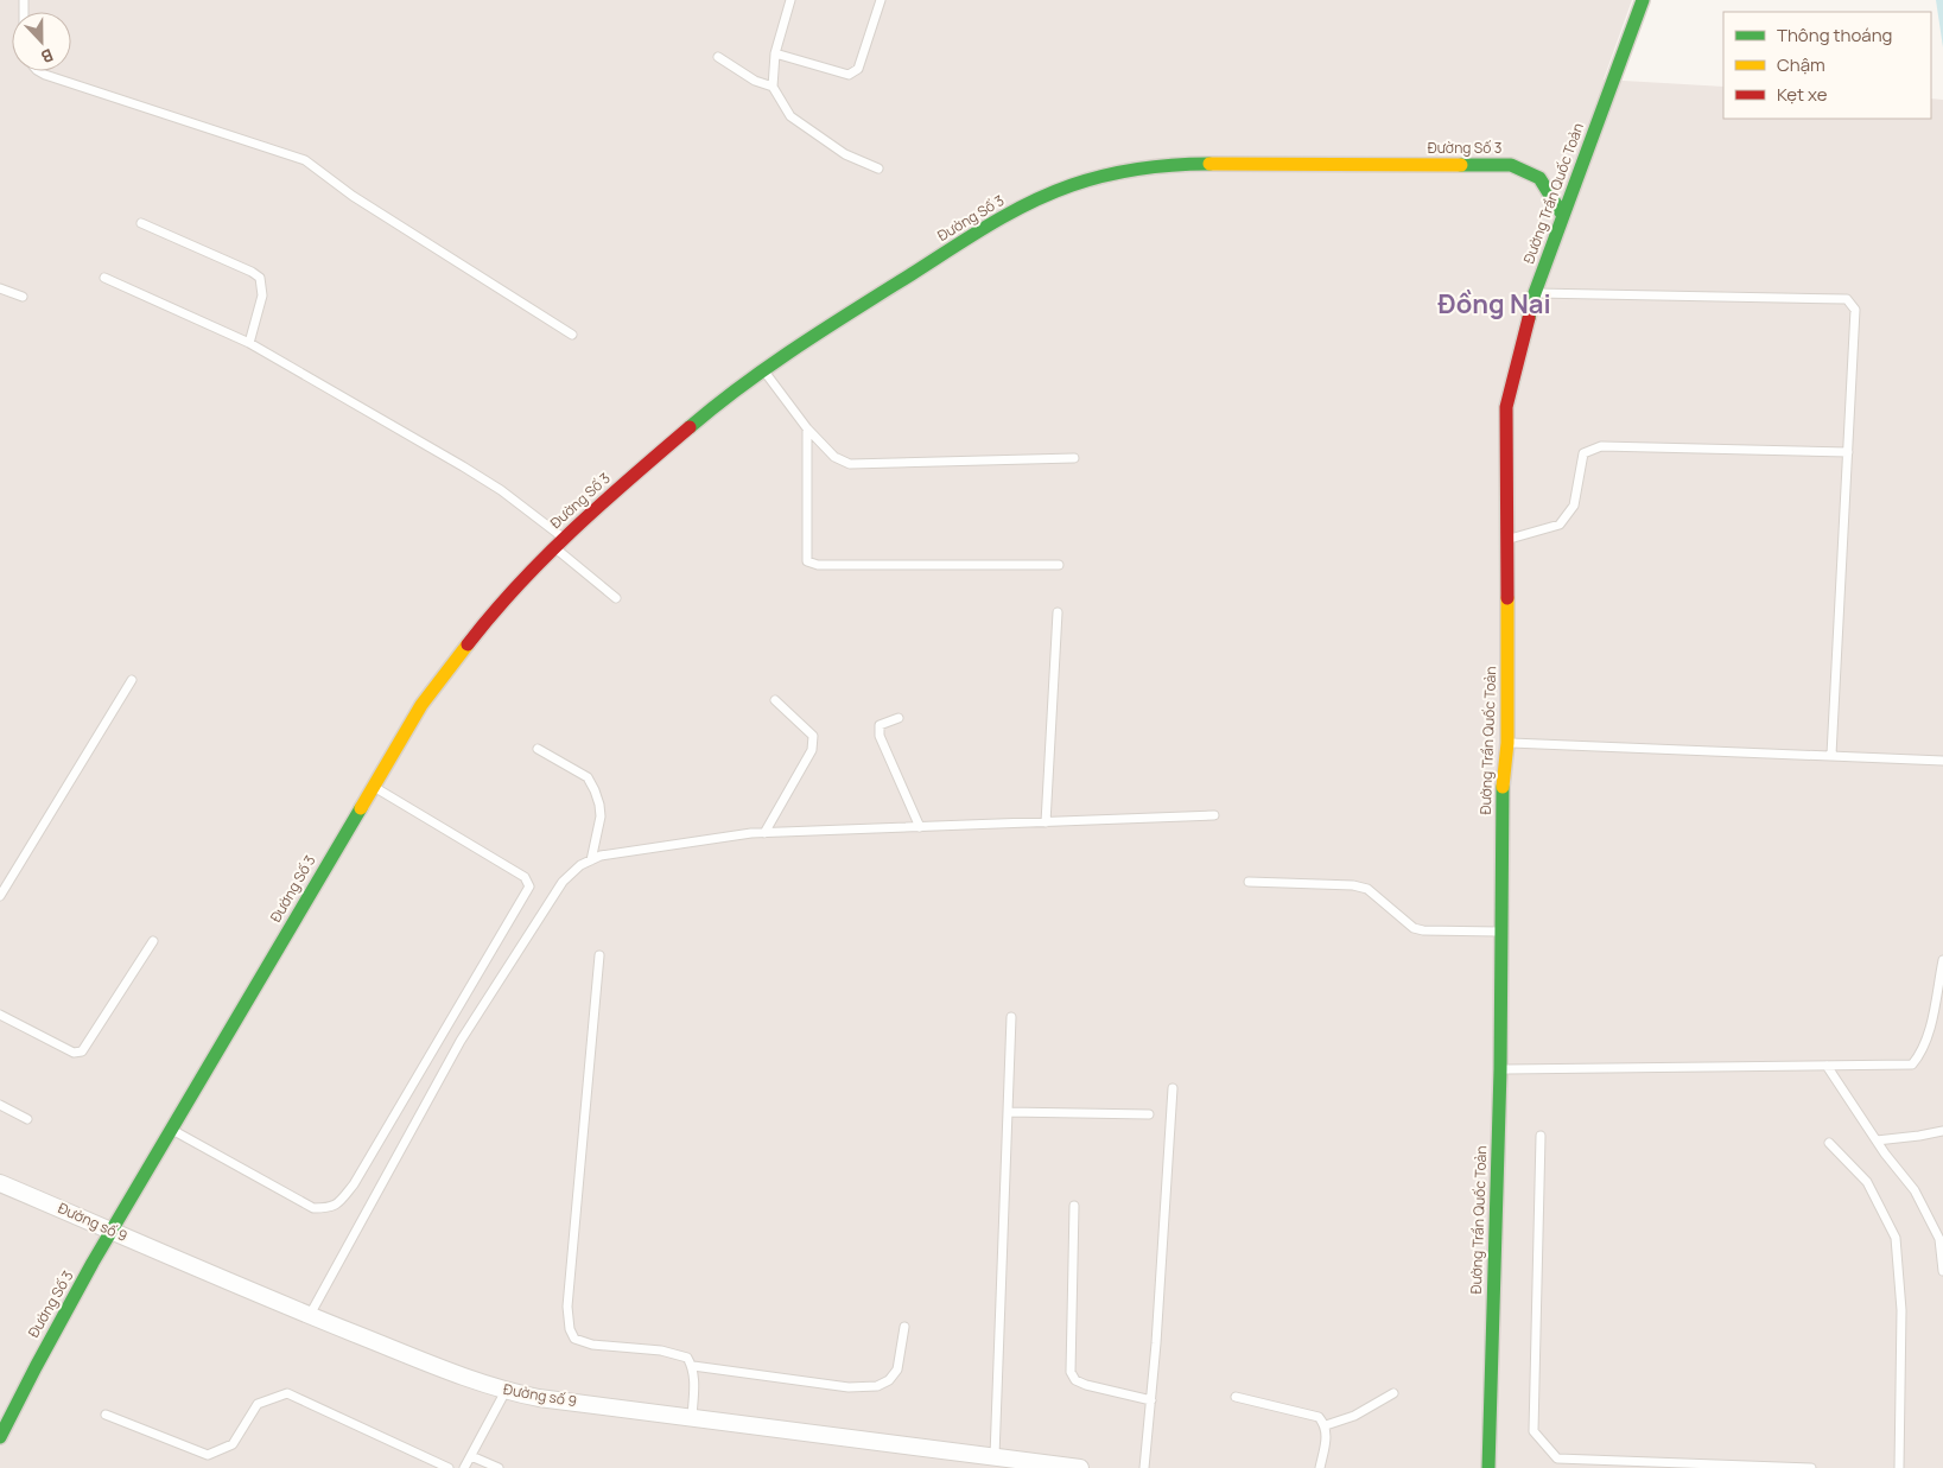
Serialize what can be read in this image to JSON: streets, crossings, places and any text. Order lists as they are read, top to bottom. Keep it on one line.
{"streets":{"street":["Đường Số 3","Đường Trần Quốc Toản","Đường số 9"]},"crossings":[["Đường Số 3","Đường Trần Quốc Toản"],["Đường Số 3","Đường số 9"]],"districts":["Đồng Nai"],"legend":["Thông thoáng","Chậm","Kẹt xe"],"north":"bottom"}
